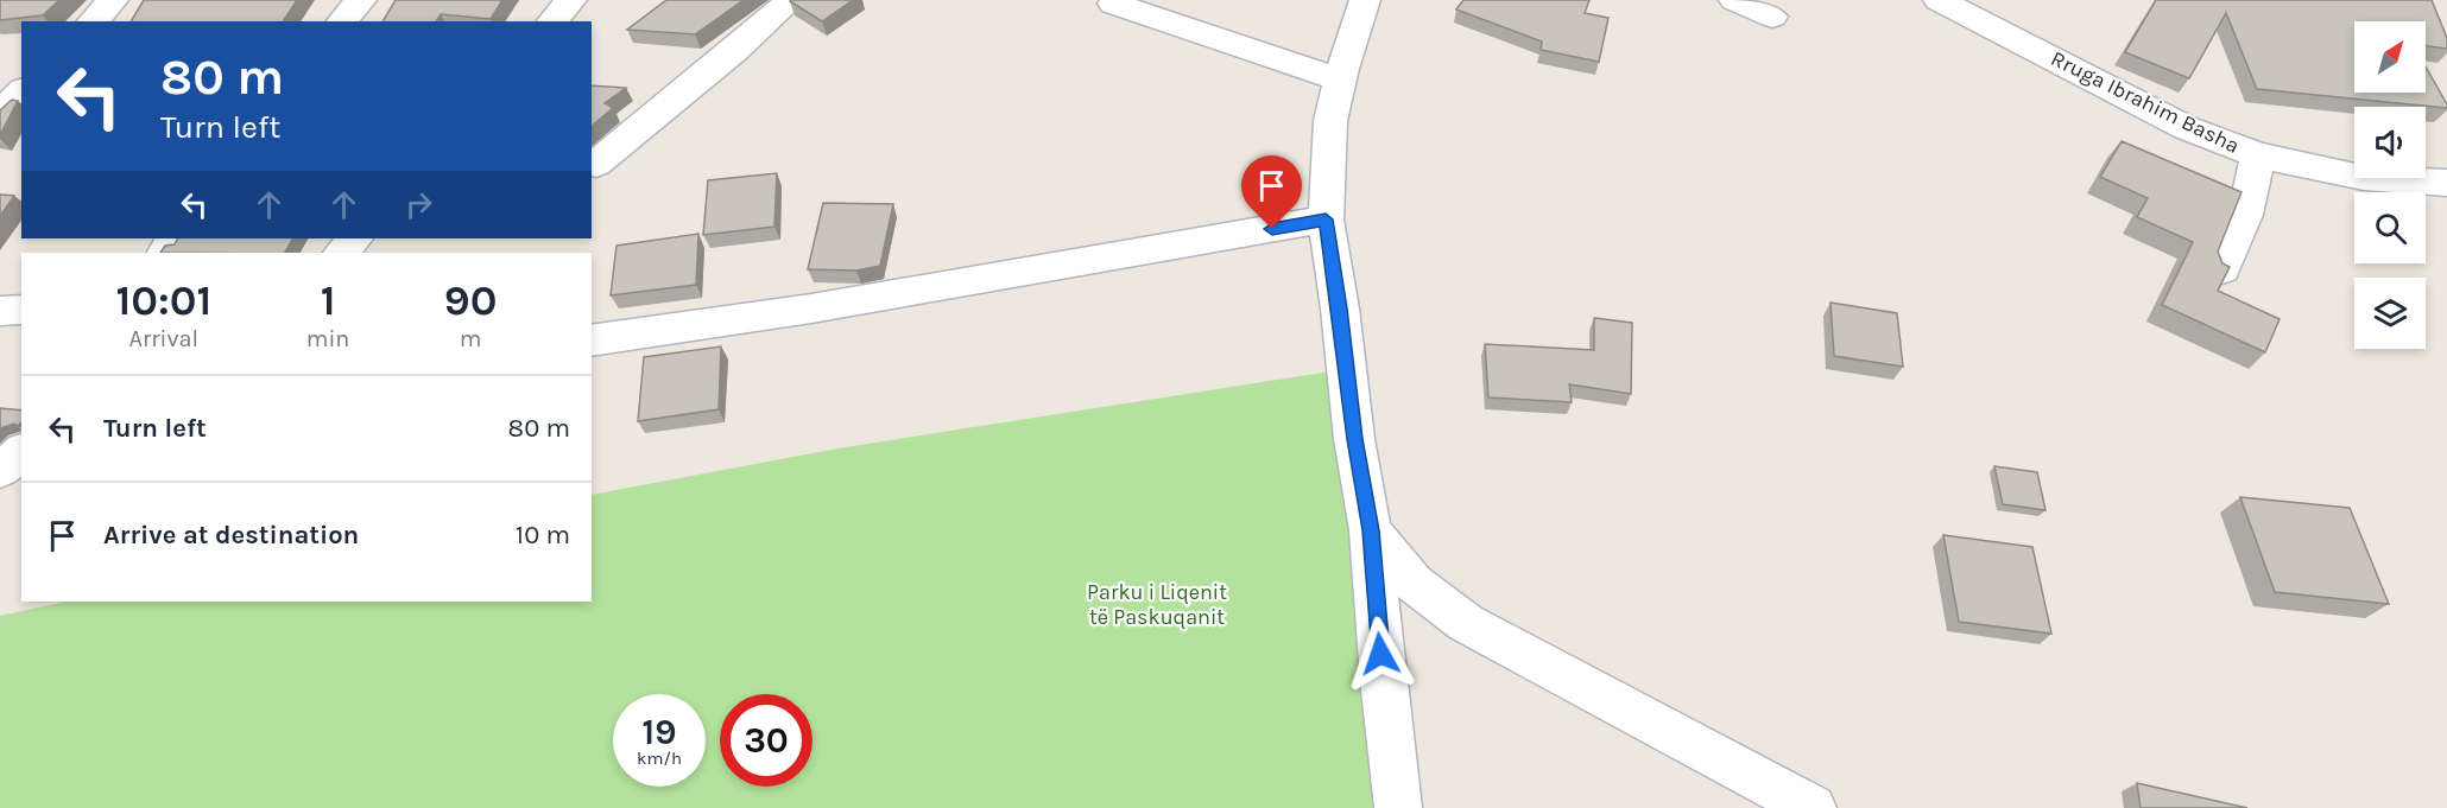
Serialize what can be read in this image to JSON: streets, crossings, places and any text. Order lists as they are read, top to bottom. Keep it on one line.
{"streets":{"street":["Rruga Ibrahim Basha"]},"parks":["Parku i Liqenit të Paskuqanit"],"north":"top right","page":{"turn":["80 m","Turn left"],"eta":["10:01","Arrival","1","min","90","m"],"list":[{"name":"Turn left","value":"80 m"},{"name":"Arrive at destination","value":"10 m"}],"speed":"19 km/h","limit":"30"}}
